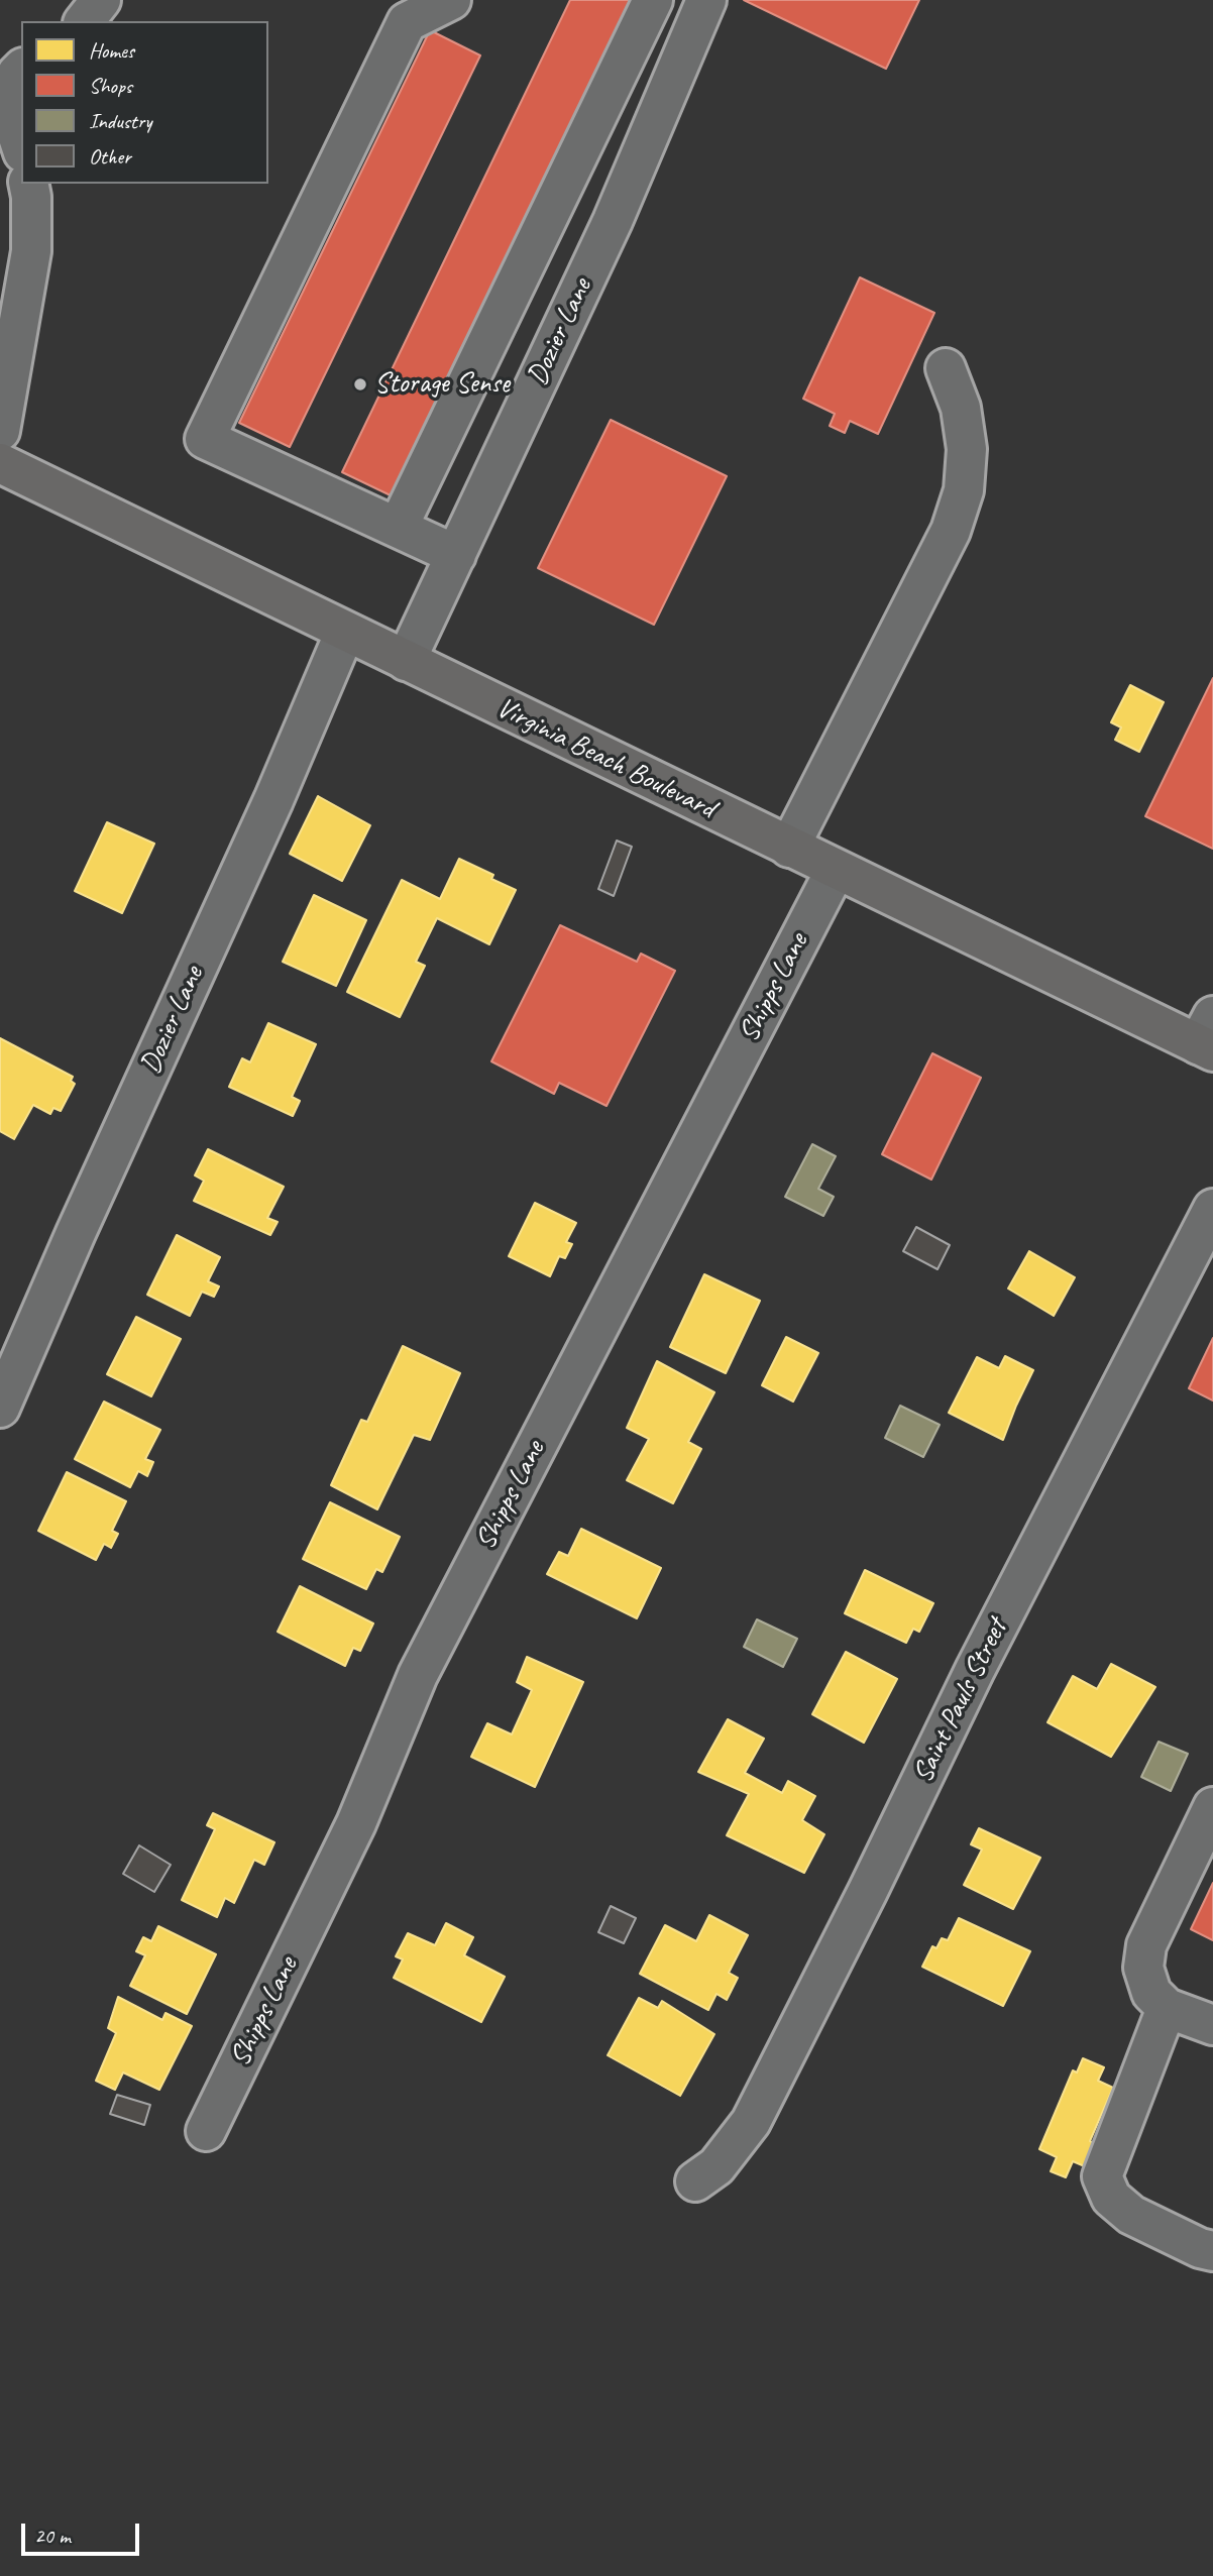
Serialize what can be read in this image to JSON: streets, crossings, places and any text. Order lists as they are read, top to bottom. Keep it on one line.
{"streets":{"main road":["Virginia Beach Boulevard"],"street":["Dozier Lane","Shipps Lane","Saint Pauls Street"]},"crossings":[["Dozier Lane","Virginia Beach Boulevard"],["Virginia Beach Boulevard","Shipps Lane"]],"places":["Storage Sense"],"legend":["Homes","Shops","Industry","Other"],"scale_bar":"20 m"}
